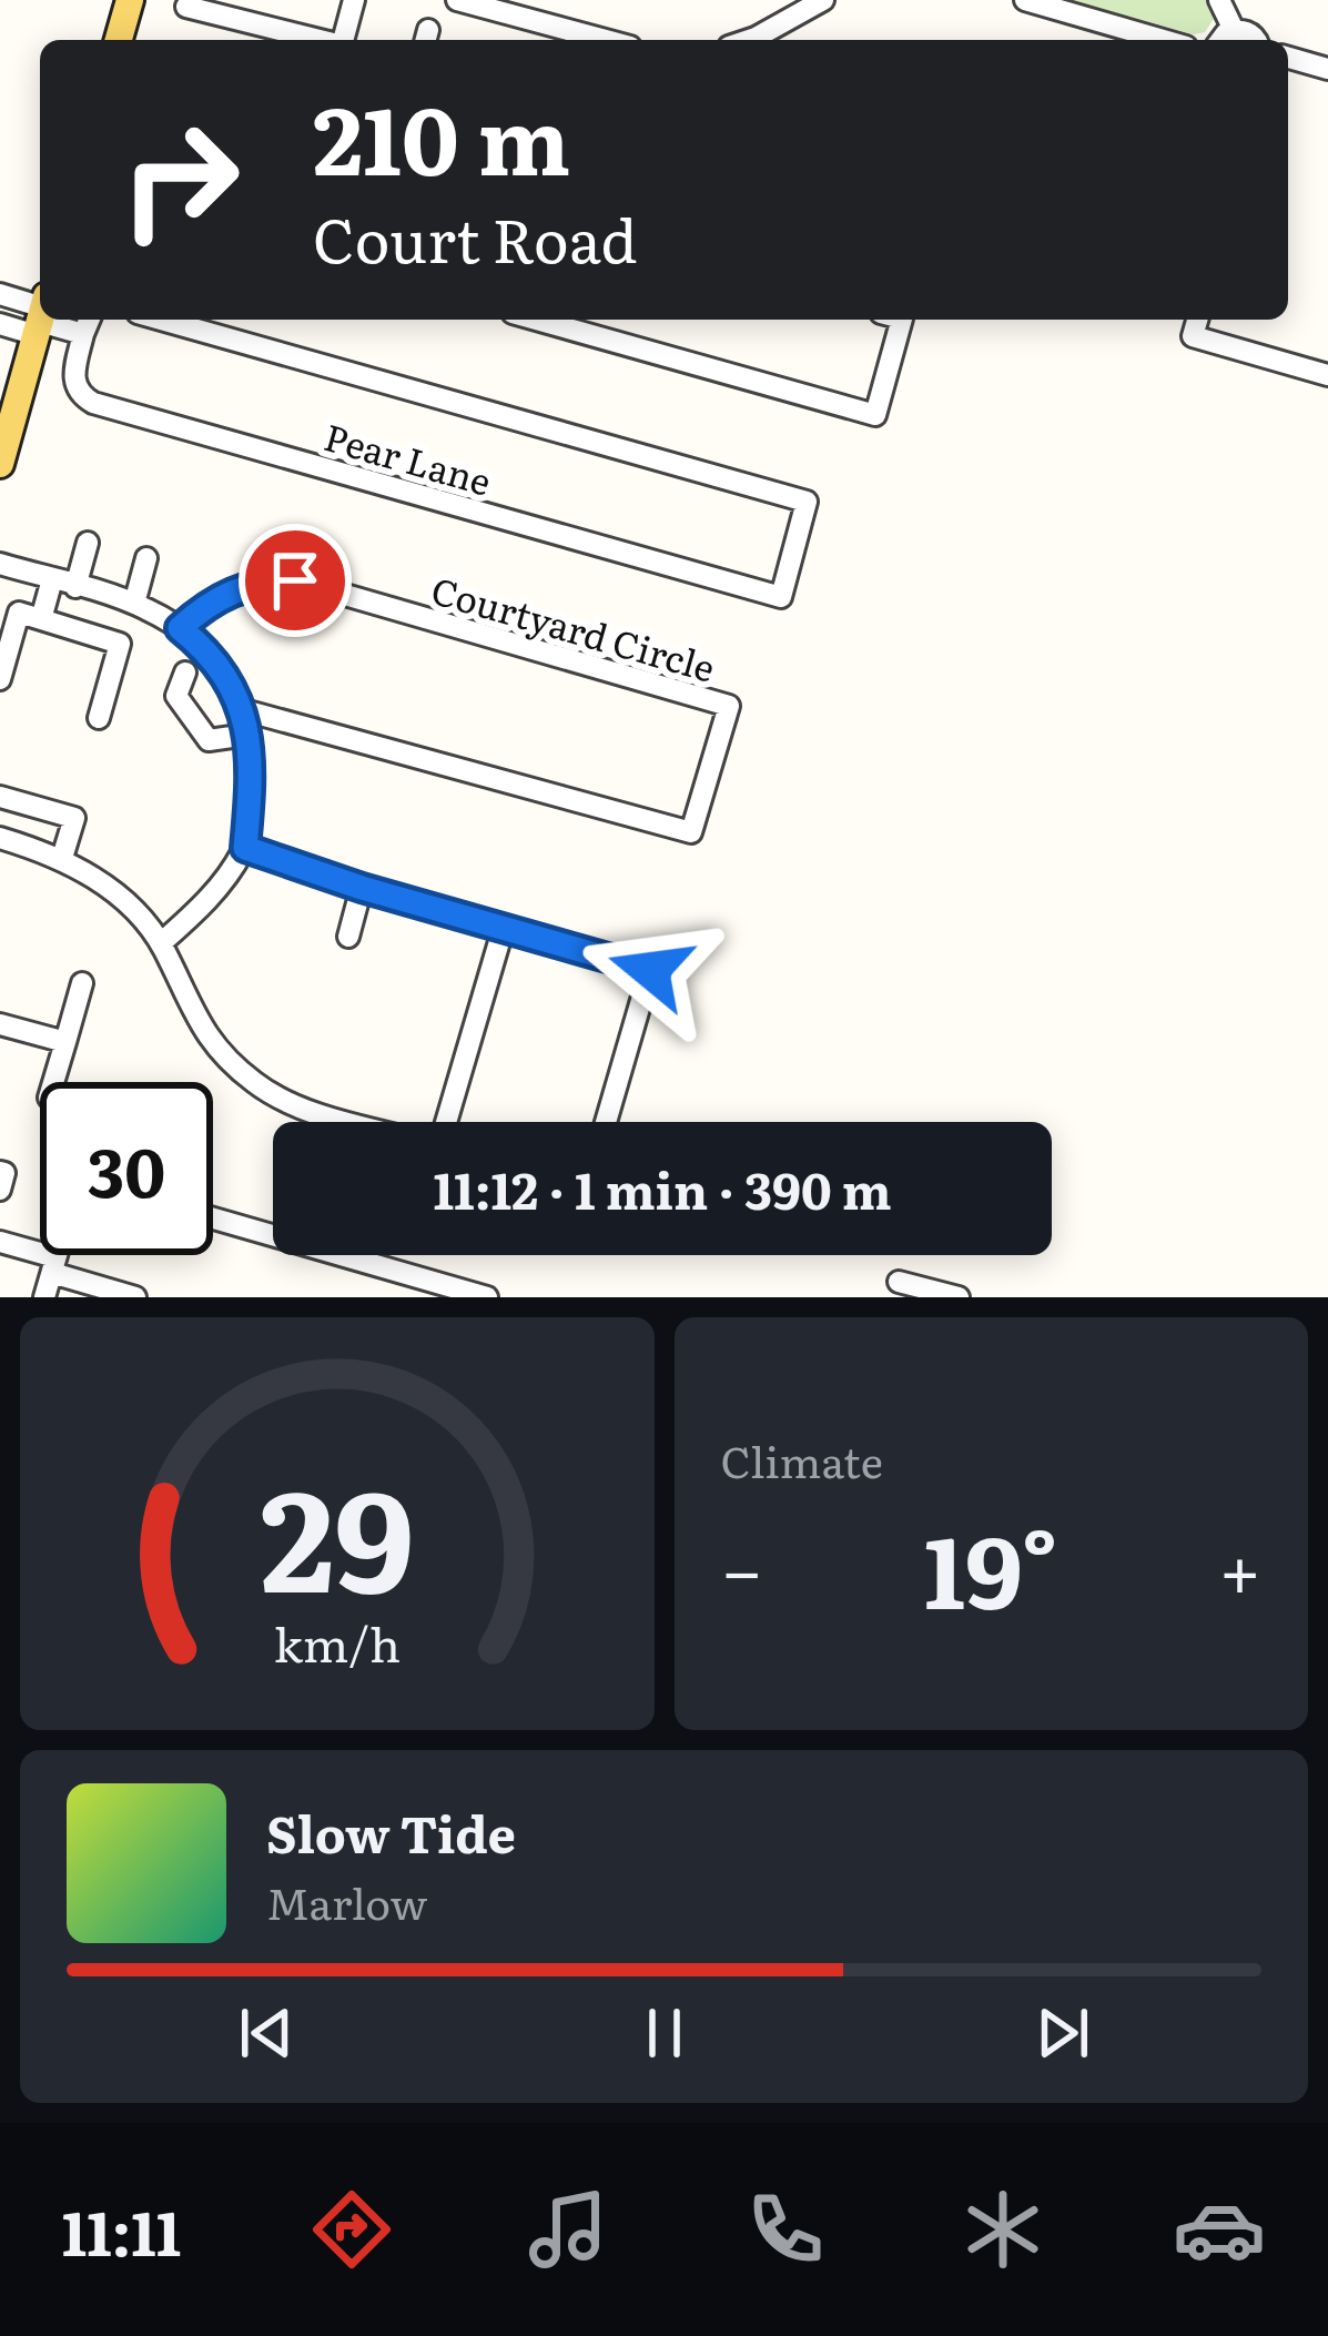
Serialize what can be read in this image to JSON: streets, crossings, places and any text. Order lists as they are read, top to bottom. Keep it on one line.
{"streets":{"street":["Pear Lane","Courtyard Circle"]},"page":{"turn":["210 m","Court Road"],"limit":"30","trip":"11:12 · 1 min · 390 m","tile":"Climate","heat":["−","19°","+"],"song":["Slow Tide","Marlow"],"tabs":"11:11","gauge":["29","km/h"]}}
